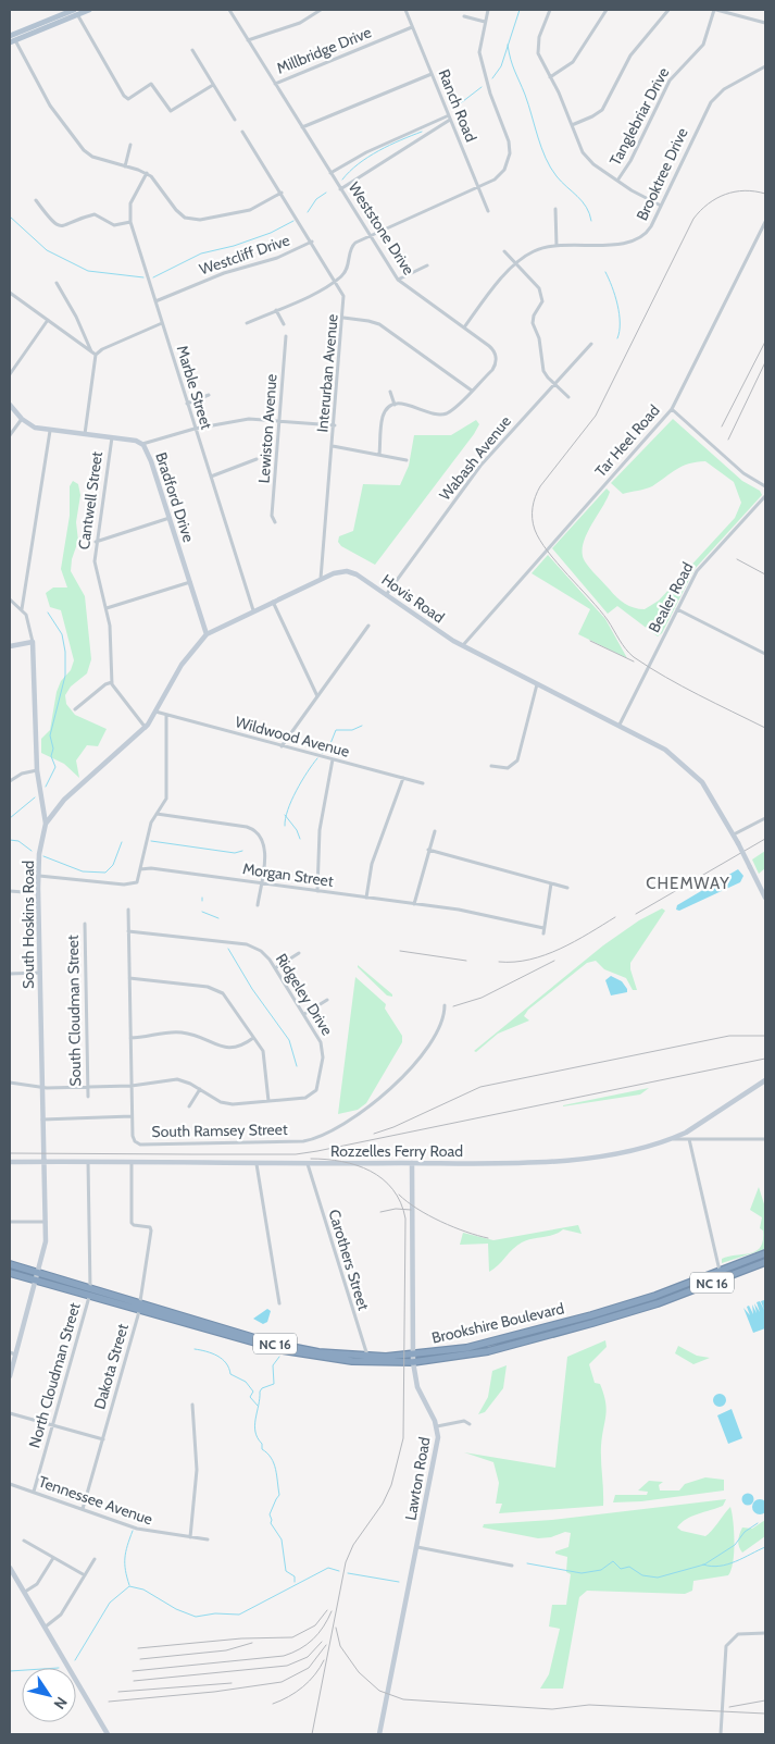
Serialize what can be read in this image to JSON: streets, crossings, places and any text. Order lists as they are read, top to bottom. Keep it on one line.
{"streets":{"highway":["NC 16","Brookshire Boulevard"],"street":["Millbridge Drive","Ranch Road","Tanglebriar Drive","Brooktree Drive","Weststone Drive","Westcliff Drive","Interurban Avenue","Marble Street","Lewiston Avenue","Tar Heel Road","Wabash Avenue","Bradford Drive","Cantwell Street","Bealer Road","Hovis Road","Wildwood Avenue","Morgan Street","South Hoskins Road","Ridgeley Drive","South Cloudman Street","South Ramsey Street","Rozzelles Ferry Road","Carothers Street","Dakota Street","North Cloudman Street","Lawton Road","Tennessee Avenue"]},"crossings":[["Millbridge Drive","Ranch Road"],["Millbridge Drive","Weststone Drive"],["Brooktree Drive","Weststone Drive"],["Westcliff Drive","Interurban Avenue"],["Westcliff Drive","Marble Street"],["Interurban Avenue","Hovis Road"],["Marble Street","Hovis Road"],["Tar Heel Road","Hovis Road"],["Wabash Avenue","Hovis Road"],["Bradford Drive","Cantwell Street"],["Bradford Drive","Hovis Road"],["Bealer Road","Hovis Road"],["Hovis Road","Wildwood Avenue"],["Hovis Road","South Hoskins Road"],["South Hoskins Road","Ridgeley Drive"],["South Hoskins Road","Rozzelles Ferry Road"],["South Hoskins Road","Brookshire Boulevard"],["Ridgeley Drive","South Cloudman Street"],["Ridgeley Drive","South Ramsey Street"],["Rozzelles Ferry Road","Carothers Street"],["Rozzelles Ferry Road","Dakota Street"],["Rozzelles Ferry Road","North Cloudman Street"],["Rozzelles Ferry Road","Lawton Road"],["Carothers Street","Brookshire Boulevard"],["Brookshire Boulevard","Dakota Street"],["Brookshire Boulevard","North Cloudman Street"],["Brookshire Boulevard","Lawton Road"],["Dakota Street","Tennessee Avenue"],["North Cloudman Street","Tennessee Avenue"]],"districts":["CHEMWAY"],"north":"bottom right"}
